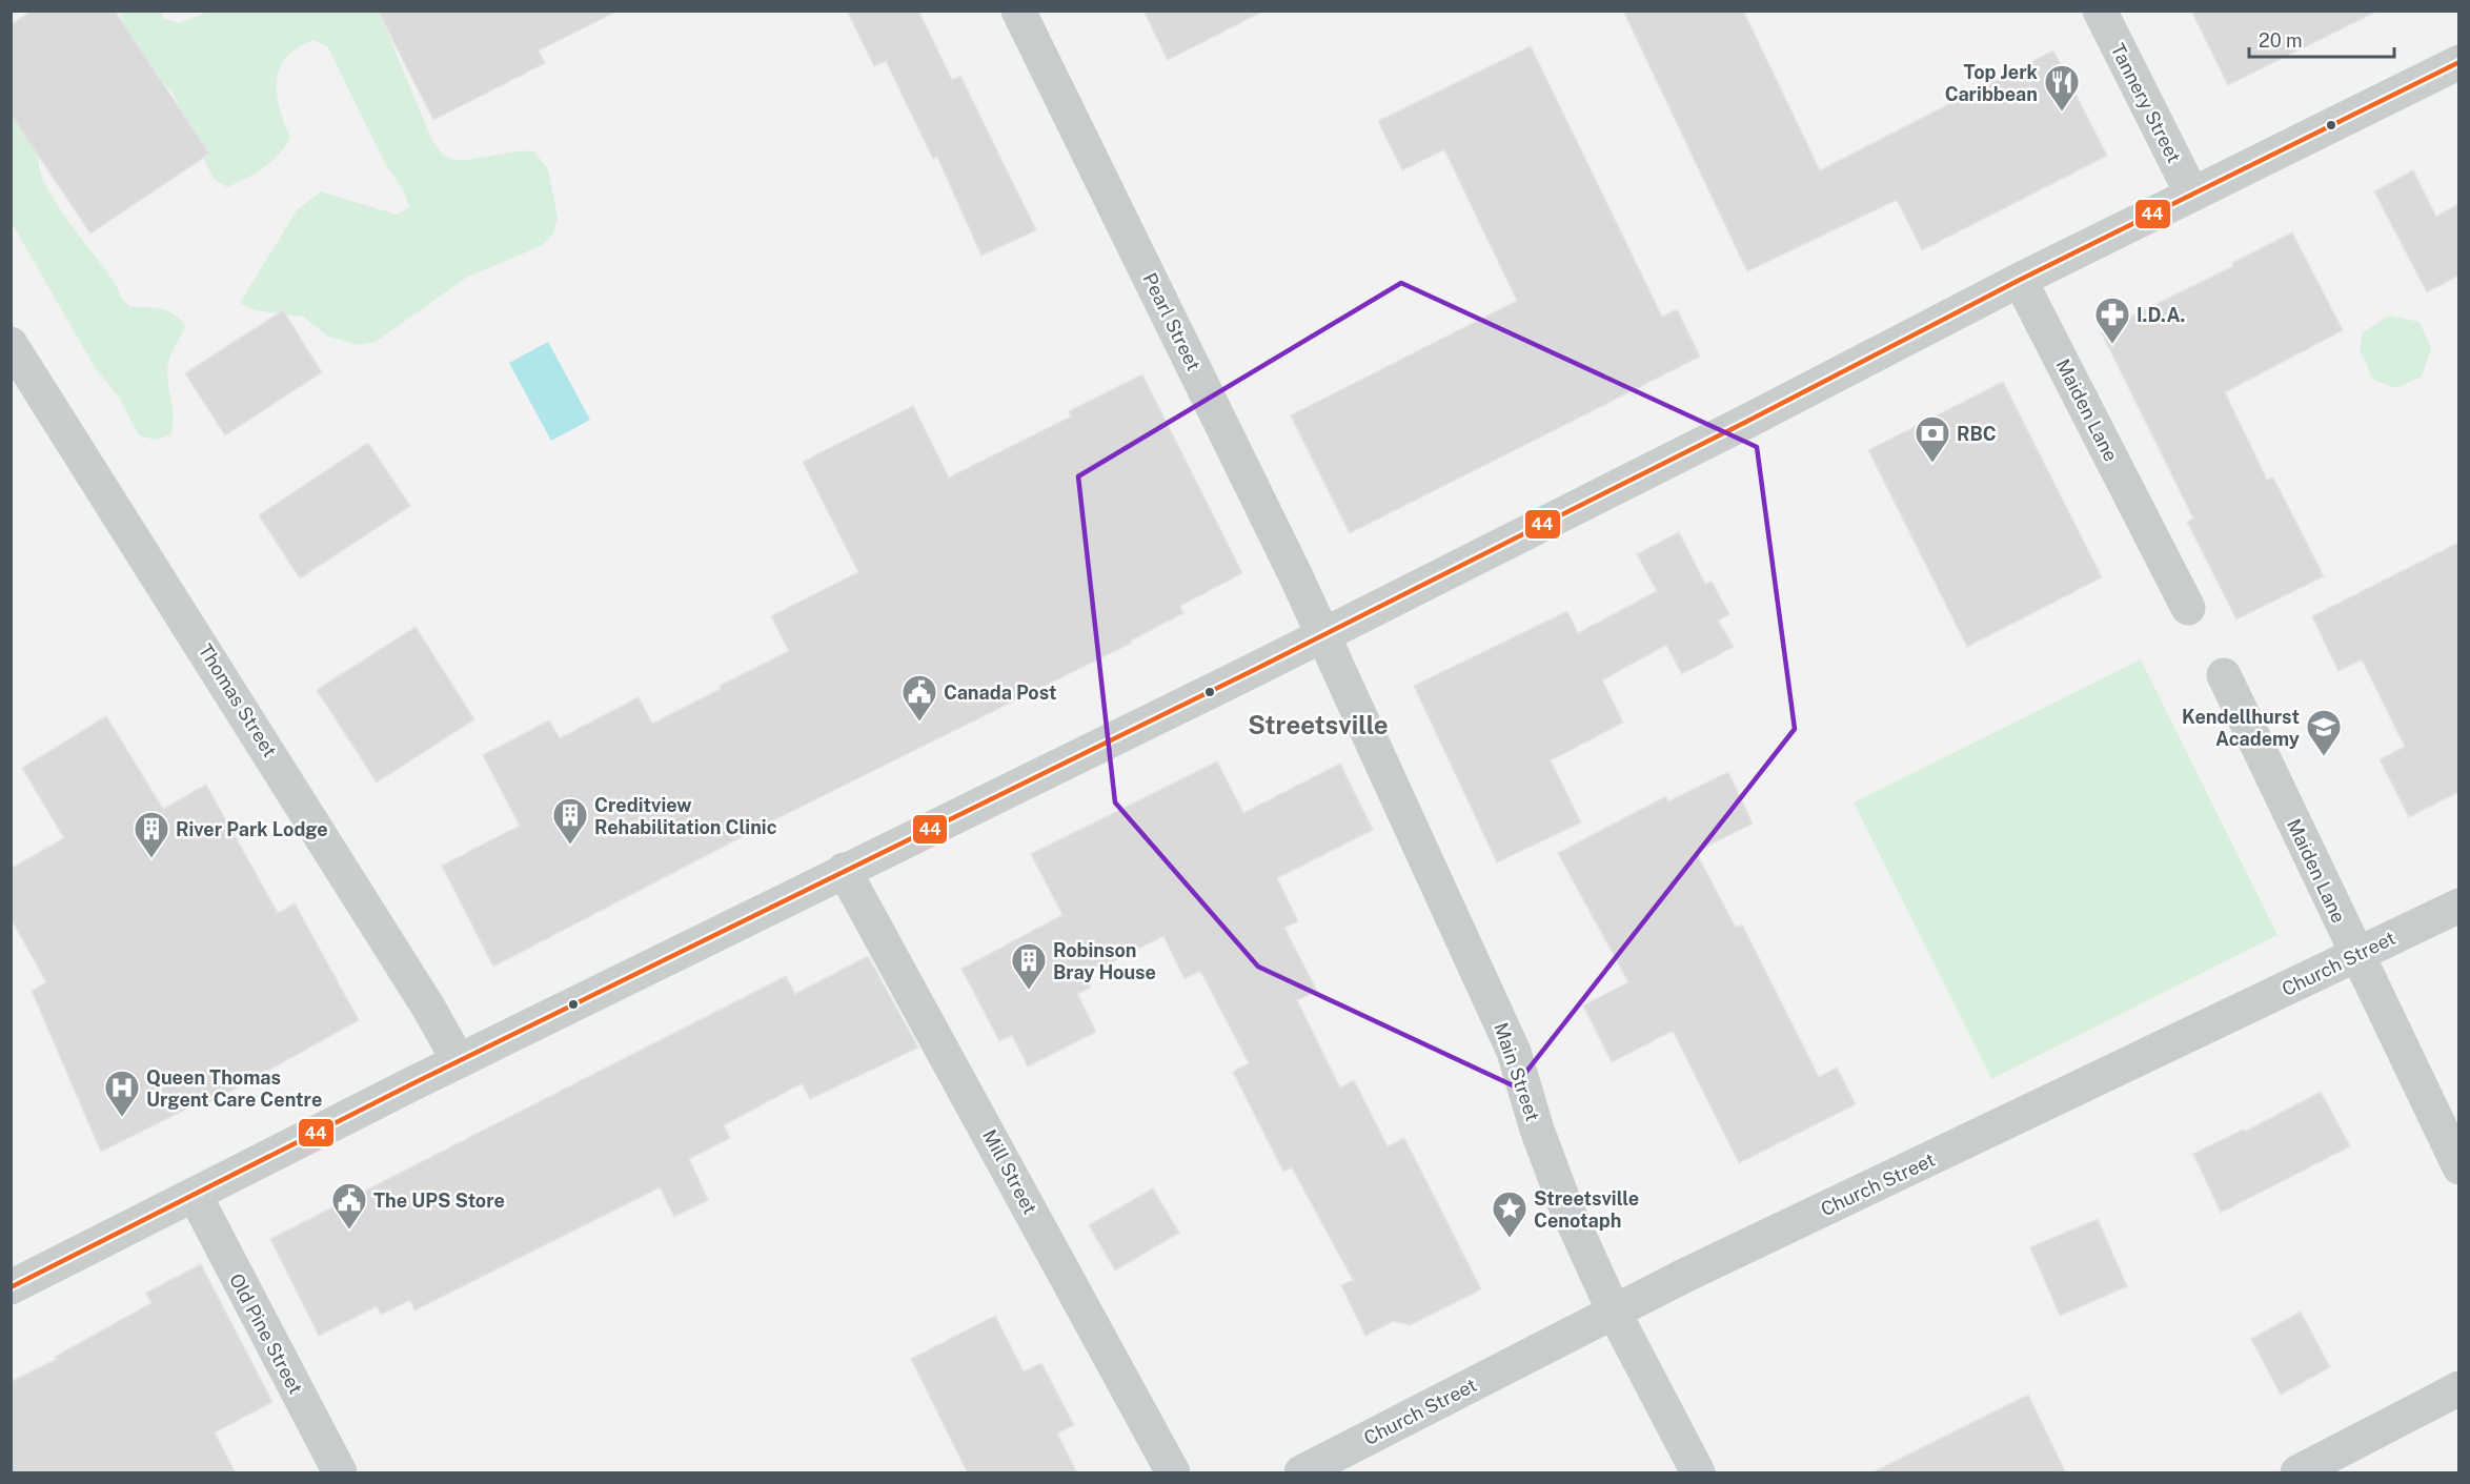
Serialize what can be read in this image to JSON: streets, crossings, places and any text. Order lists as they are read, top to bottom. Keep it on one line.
{"streets":{"main road":["Thomas Street","Main Street"],"street":["Tannery Street","Pearl Street","Maiden Lane","Church Street","Mill Street","Old Pine Street"]},"crossings":[["Pearl Street","Main Street"],["Maiden Lane","Church Street"],["Church Street","Main Street"]],"districts":["Streetsville"],"places":{"restaurant":["Top Jerk Caribbean"],"pharmacy":["I.D.A."],"bank":["RBC"],"public building":["Canada Post","The UPS Store"],"school or university":["Kendellhurst Academy"],"building":["Creditview Rehabilitation Clinic","River Park Lodge","Robinson Bray House"],"hospital":["Queen Thomas Urgent Care Centre"],"place":["Streetsville Cenotaph"]},"lines":["transit line 44"],"scale_bar":"20 m"}
